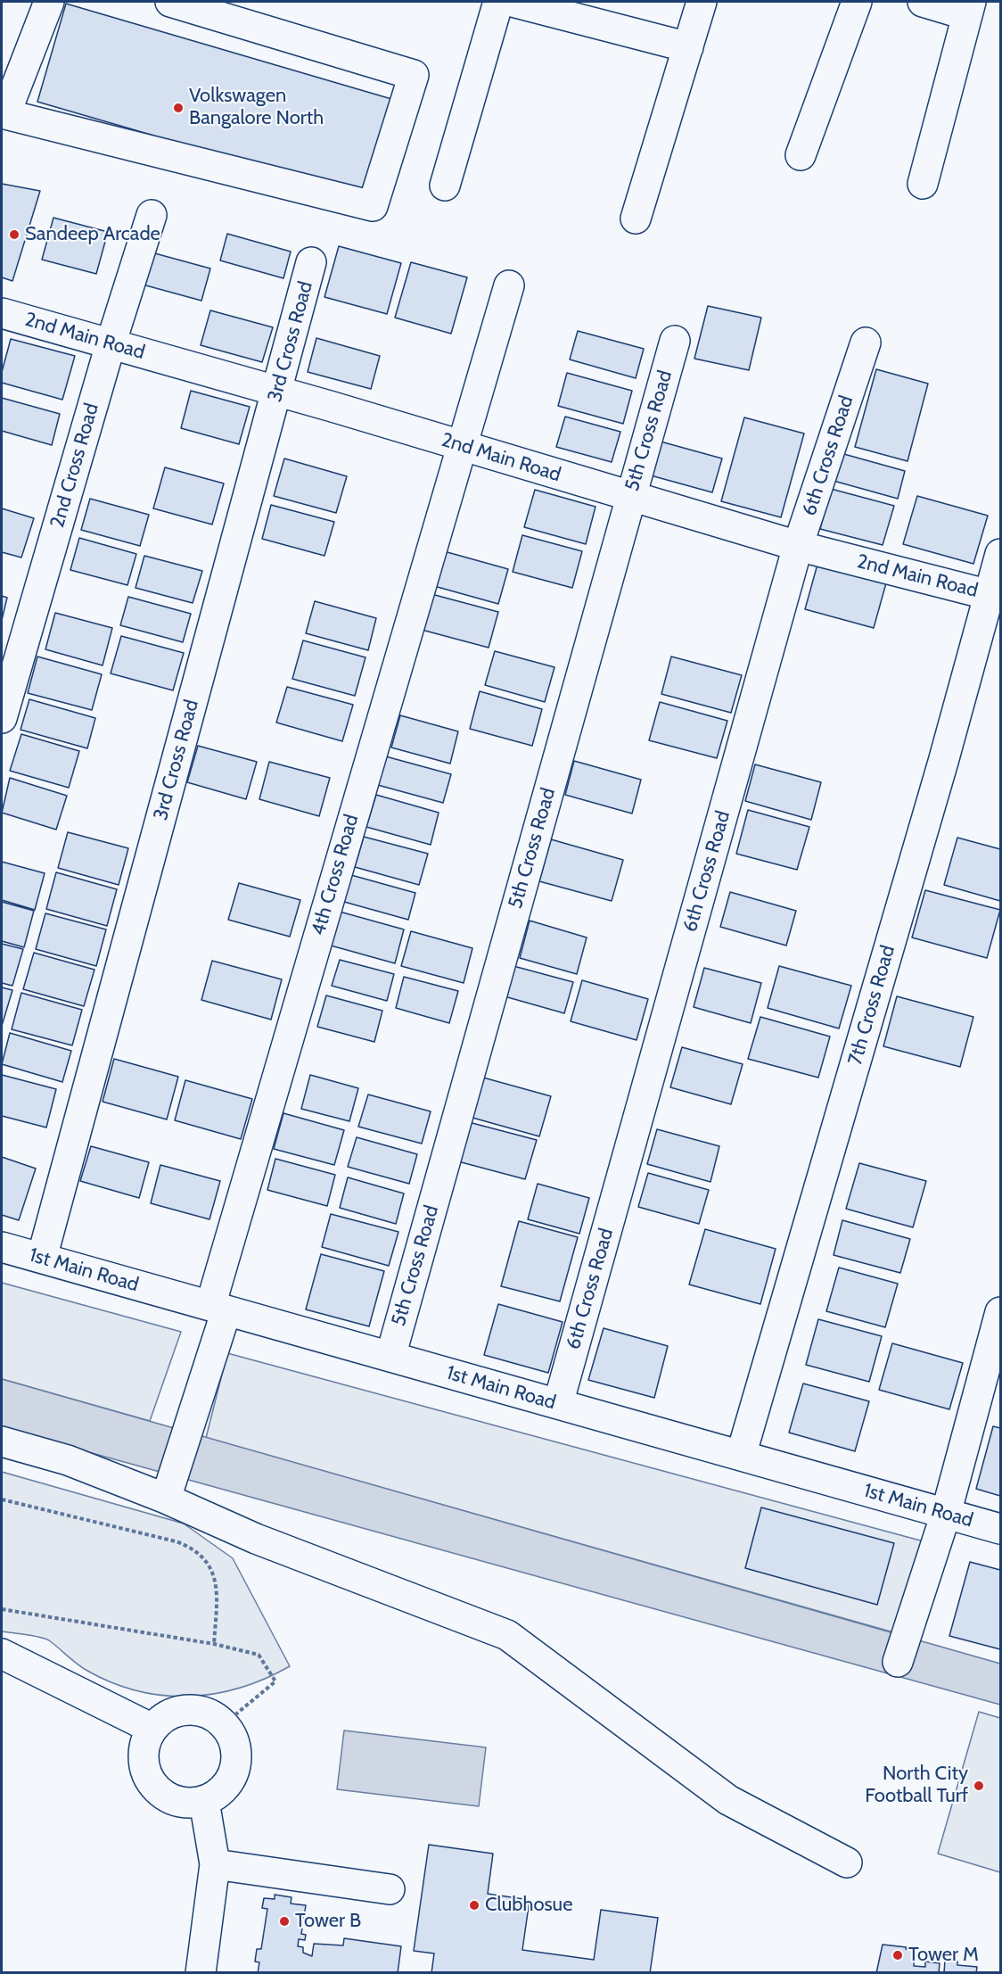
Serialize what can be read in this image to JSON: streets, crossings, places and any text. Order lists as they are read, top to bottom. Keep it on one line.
{"streets":{"street":["2nd Main Road","3rd Cross Road","5th Cross Road","6th Cross Road","2nd Cross Road","4th Cross Road","7th Cross Road","1st Main Road"]},"crossings":[["2nd Main Road","3rd Cross Road"],["2nd Main Road","5th Cross Road"],["2nd Main Road","6th Cross Road"],["2nd Main Road","2nd Cross Road"],["2nd Main Road","4th Cross Road"],["2nd Main Road","7th Cross Road"],["3rd Cross Road","1st Main Road"],["5th Cross Road","1st Main Road"],["6th Cross Road","1st Main Road"],["4th Cross Road","1st Main Road"],["7th Cross Road","1st Main Road"]],"places":["Volkswagen Bangalore North","Sandeep Arcade","North City Football Turf","Clubhosue","Tower B","Tower M"]}
